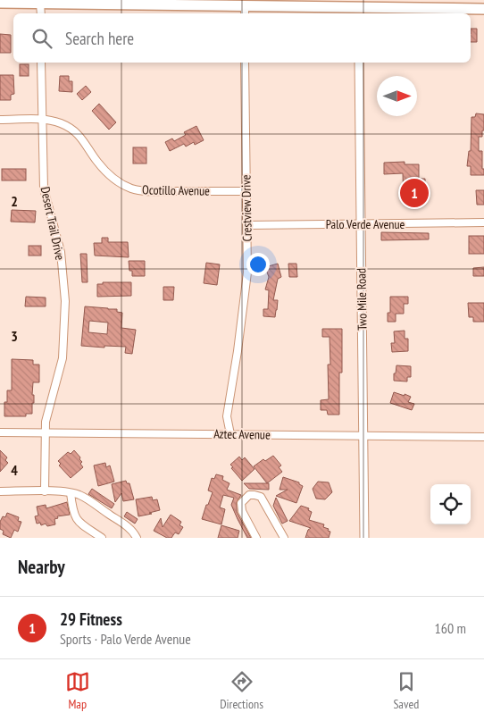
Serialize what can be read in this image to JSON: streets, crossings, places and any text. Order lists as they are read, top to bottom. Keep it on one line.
{"streets":{"street":["Ocotillo Avenue","Crestview Drive","Desert Trail Drive","Palo Verde Avenue","Two Mile Road","Aztec Avenue"]},"crossings":[["Ocotillo Avenue","Crestview Drive"],["Ocotillo Avenue","Desert Trail Drive"],["Crestview Drive","Palo Verde Avenue"],["Crestview Drive","Aztec Avenue"],["Desert Trail Drive","Aztec Avenue"],["Palo Verde Avenue","Two Mile Road"],["Two Mile Road","Aztec Avenue"]],"north":"right","page":{"search":"Search here","pins":"1","heading":"Nearby","list":[{"mark":"1","name":"29 Fitness","note":"Sports · Palo Verde Avenue","value":"160 m"}],"nav":["Map","Directions","Saved"]},"grid":{"rows":["2","3","4"]}}
